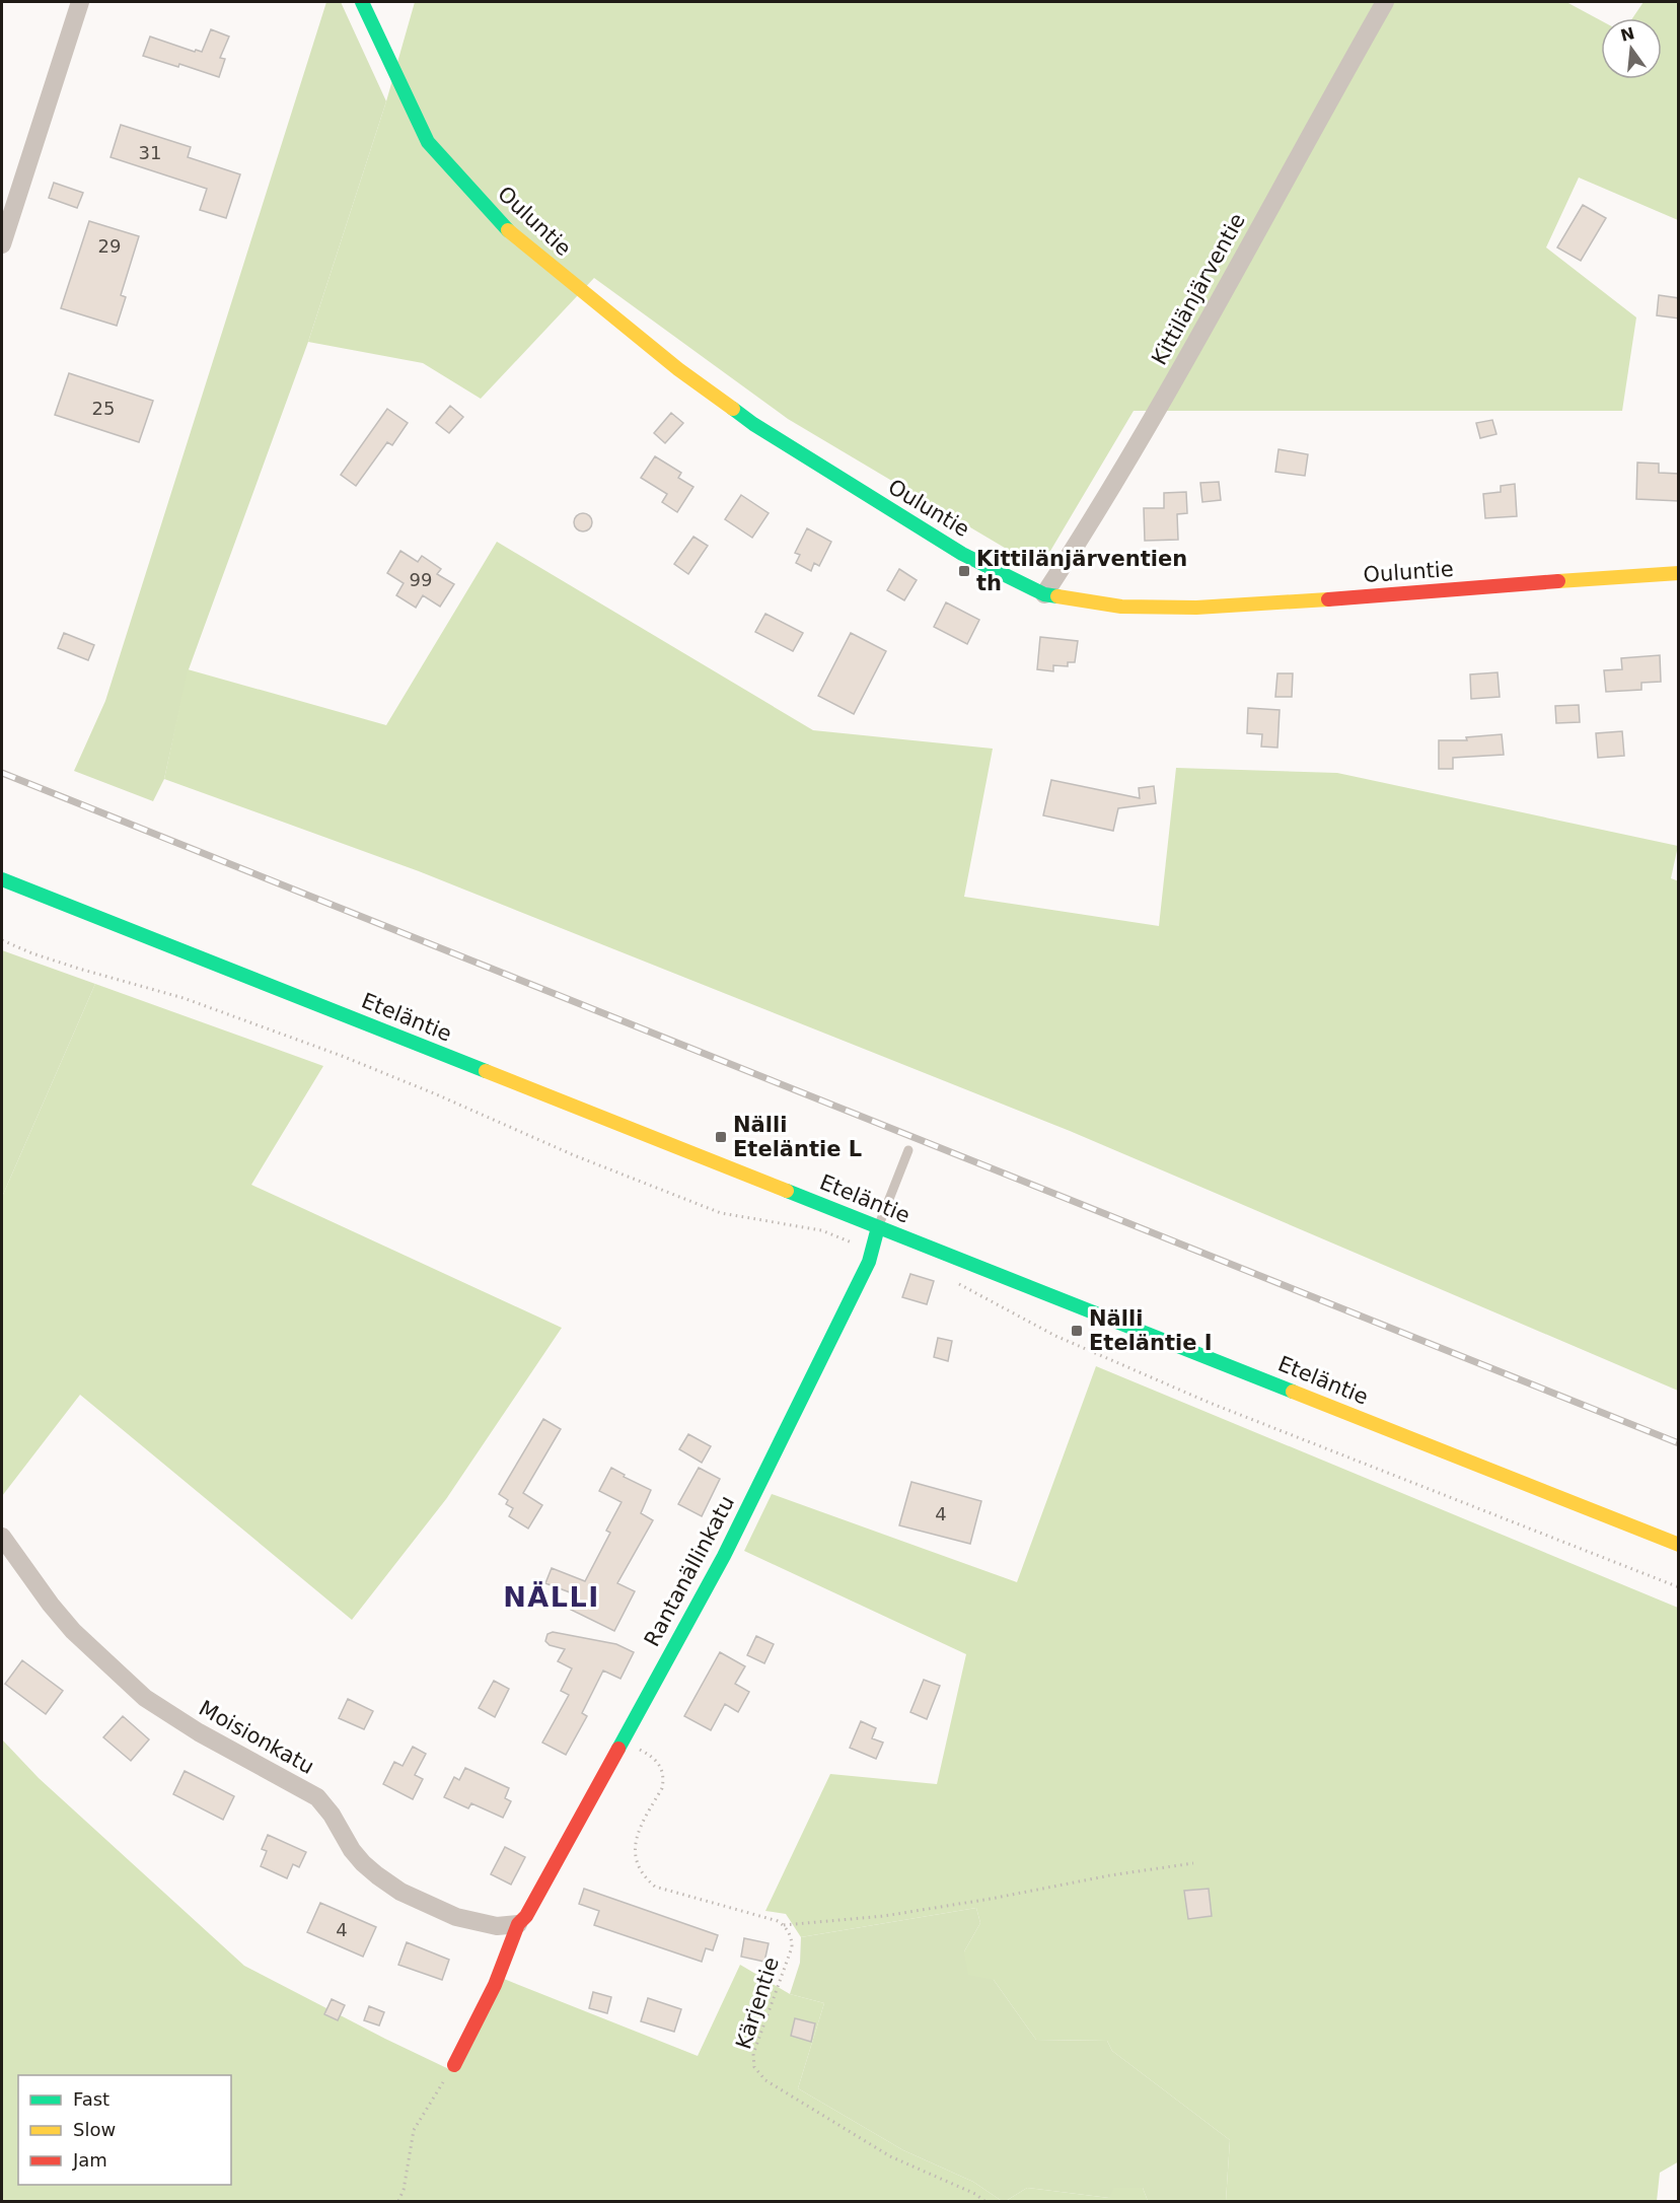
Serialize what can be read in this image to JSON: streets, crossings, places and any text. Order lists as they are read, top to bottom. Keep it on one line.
{"streets":{"street":["Ouluntie","Kittilänjärventie","Eteläntie","Rantanällinkatu","Moisionkatu"],"path":["Kärjentie"]},"crossings":[["Ouluntie","Kittilänjärventie"],["Eteläntie","Rantanällinkatu"],["Rantanällinkatu","Moisionkatu"]],"districts":["NÄLLI"],"places":{"transit":["Kittilänjärventien th","Nälli Eteläntie L","Nälli Eteläntie I"]},"house_numbers":["31","29","25","99","4","4"],"legend":["Fast","Slow","Jam"],"north":"top"}
